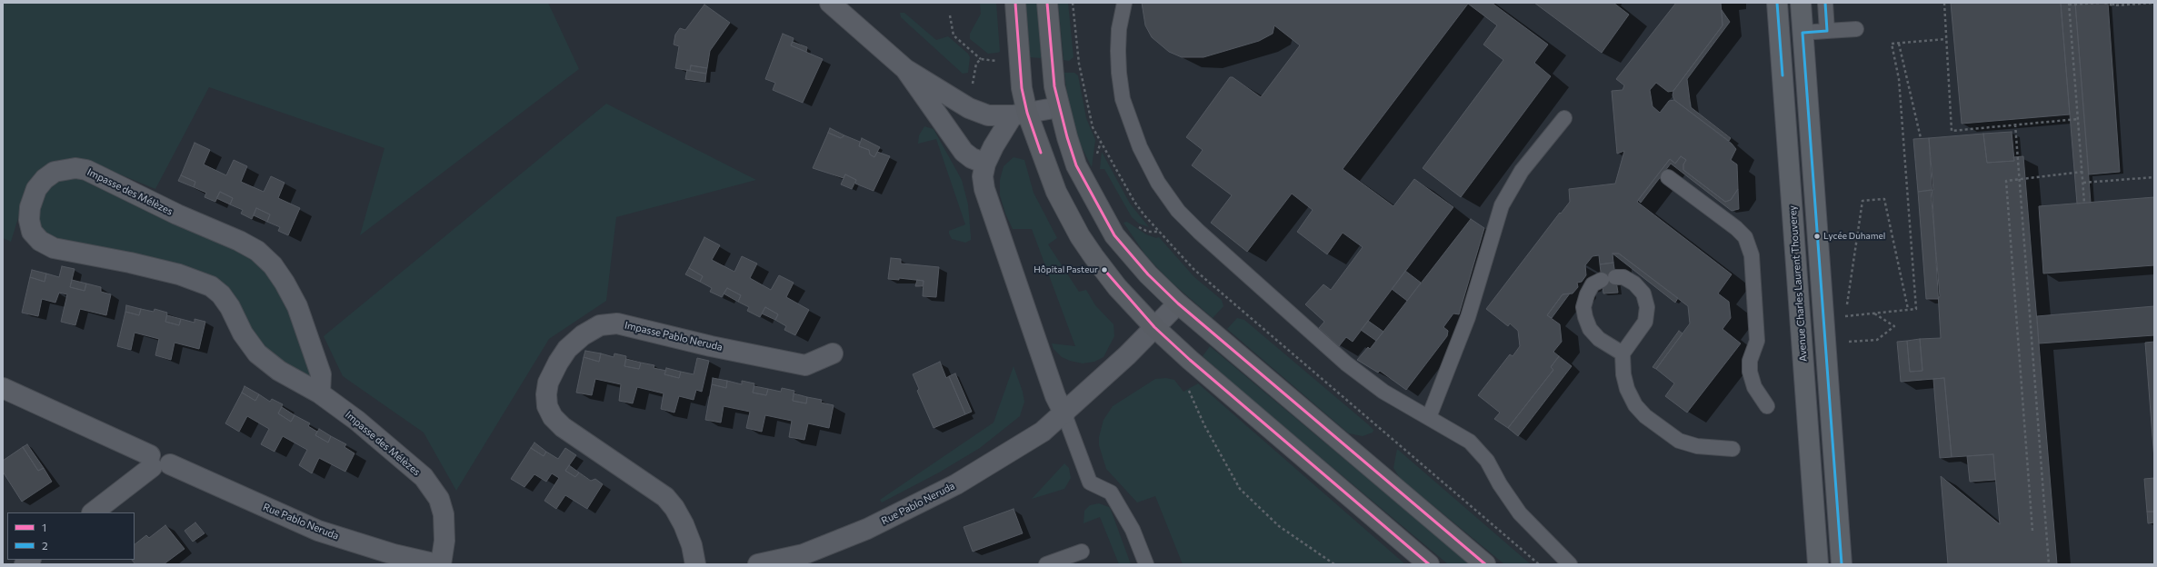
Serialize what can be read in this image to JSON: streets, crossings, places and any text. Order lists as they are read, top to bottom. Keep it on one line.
{"streets":{"main road":["Avenue Charles Laurent Thouverey"],"street":["Impasse des Mélèzes","Impasse Pablo Neruda","Rue Pablo Neruda"]},"places":["Lycée Duhamel","Hôpital Pasteur"],"lines":["transit line 1","transit line 2"],"legend":["1","2"]}
